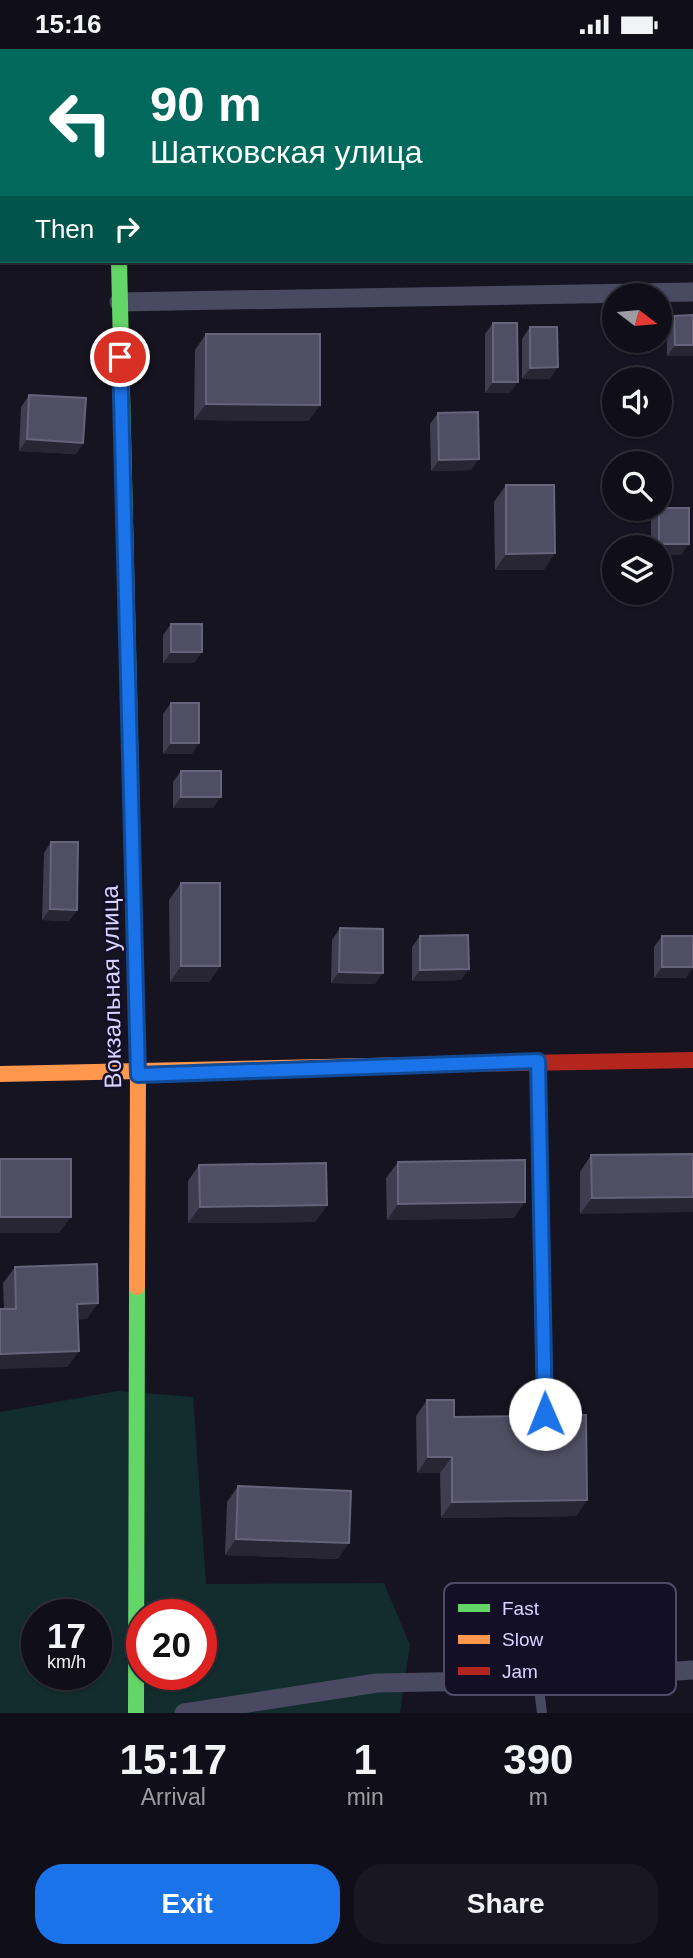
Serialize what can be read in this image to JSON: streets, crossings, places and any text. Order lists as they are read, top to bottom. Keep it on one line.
{"streets":{"street":["Вокзальная улица"]},"legend":["Fast","Slow","Jam"],"north":"right","page":{"status":"15:16","turn":["90 m","Шатковская улица"],"then":"Then","speed":"17 km/h","limit":"20","eta":["15:17","Arrival","1","min","390","m"],"buttons":["Exit","Share"]}}
